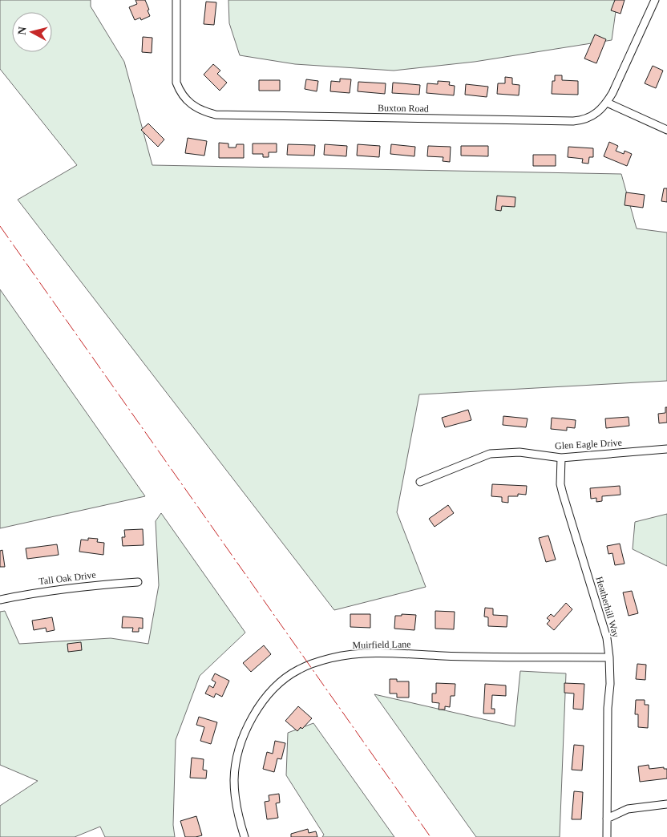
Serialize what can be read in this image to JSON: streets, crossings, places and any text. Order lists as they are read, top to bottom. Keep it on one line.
{"streets":{"street":["Buxton Road","Glen Eagle Drive","Tall Oak Drive","Heatherhill Way","Muirfield Lane"]},"crossings":[["Glen Eagle Drive","Heatherhill Way"],["Heatherhill Way","Muirfield Lane"]],"north":"left"}
